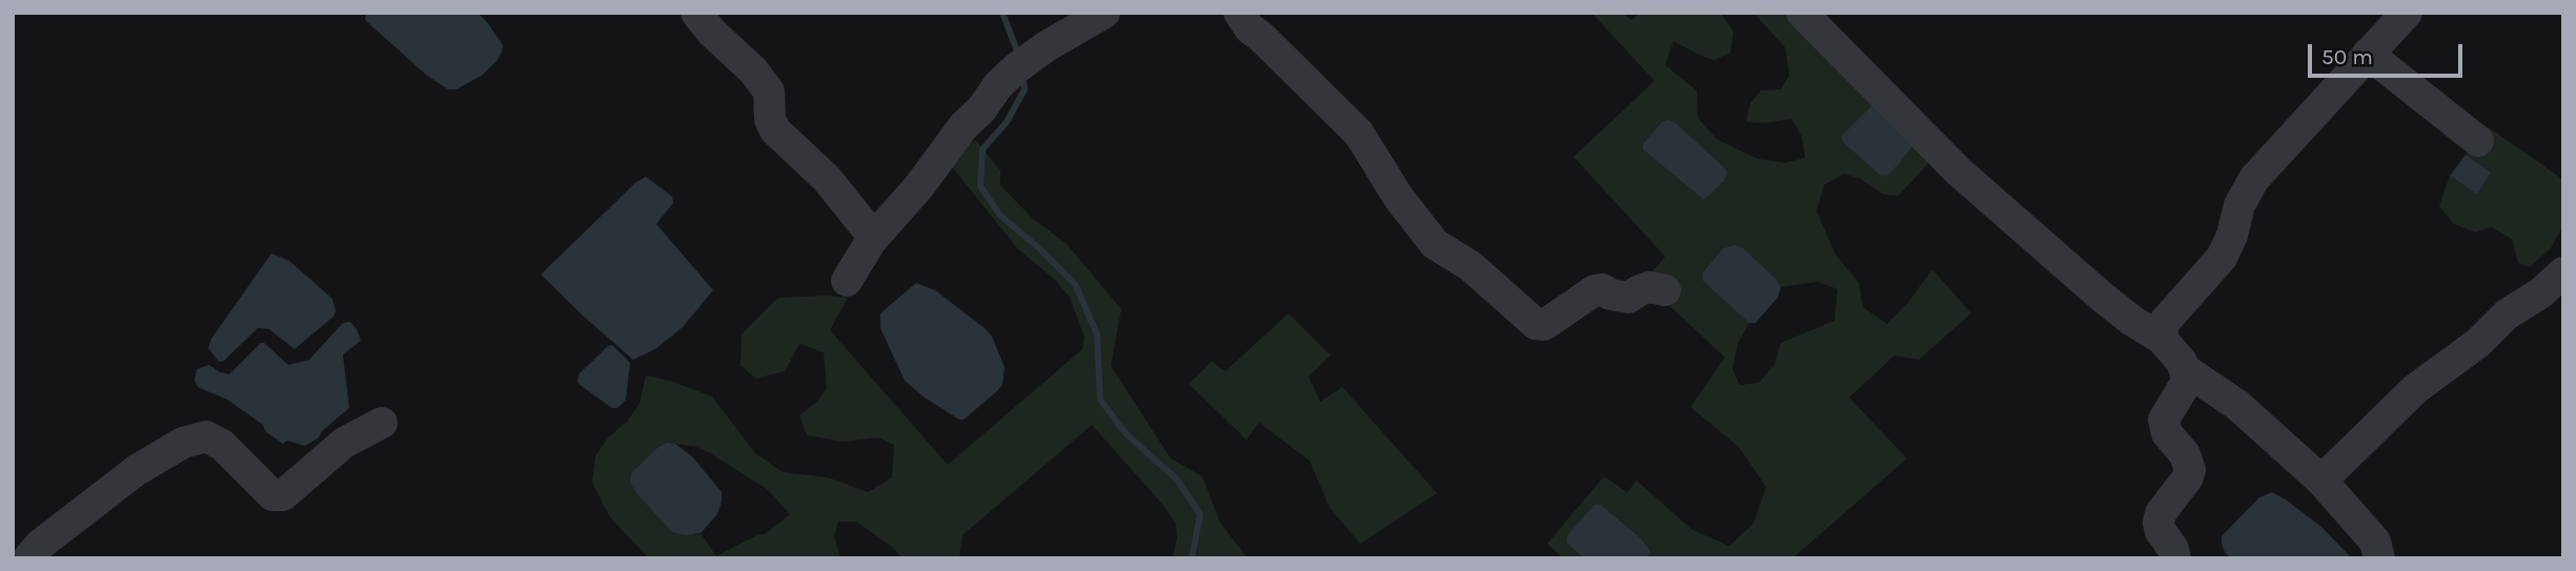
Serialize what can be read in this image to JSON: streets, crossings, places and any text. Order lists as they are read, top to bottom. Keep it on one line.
{"scale_bar":"50 m"}
